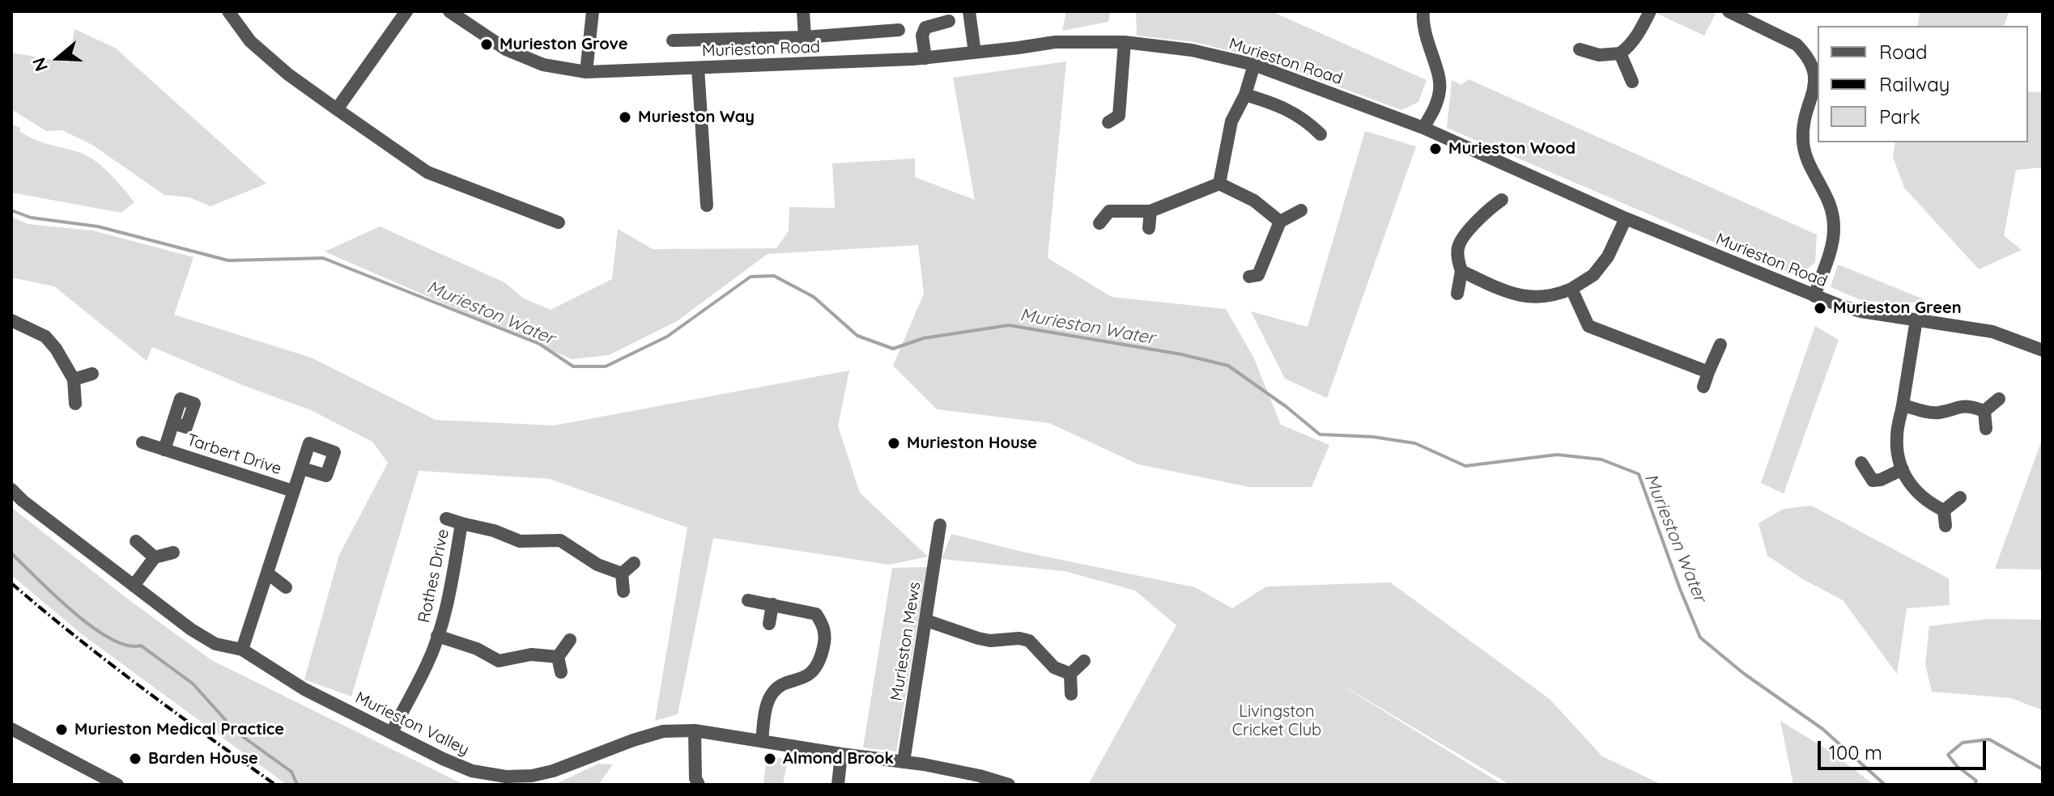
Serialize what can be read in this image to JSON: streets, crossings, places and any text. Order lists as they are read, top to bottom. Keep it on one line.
{"streets":{"street":["Murieston Road","Tarbert Drive","Rothes Drive","Murieston Mews","Murieston Valley"]},"crossings":[["Tarbert Drive","Murieston Valley"],["Rothes Drive","Murieston Valley"],["Murieston Mews","Murieston Valley"]],"water":["Murieston Water"],"parks":["Livingston Cricket Club"],"places":["Murieston Grove","Murieston Way","Murieston Wood","Murieston Green","Murieston House","Murieston Medical Practice","Barden House","Almond Brook"],"legend":["Road","Railway","Park"],"scale_bar":"100 m","north":"left"}
